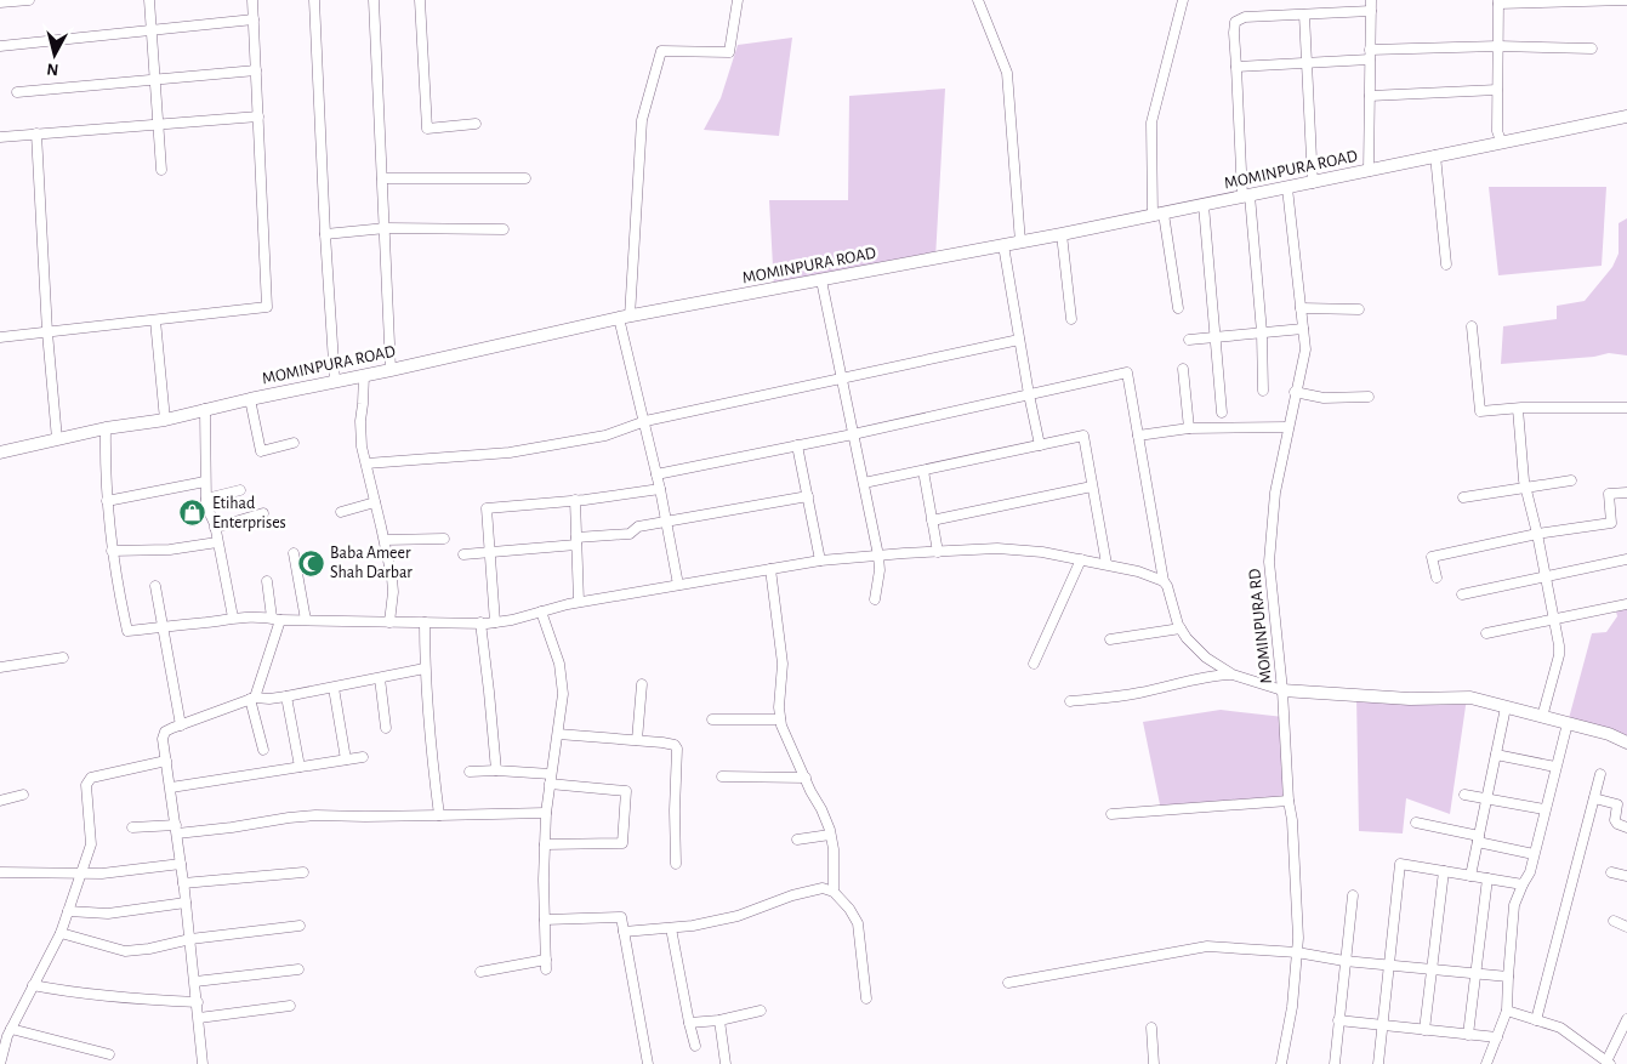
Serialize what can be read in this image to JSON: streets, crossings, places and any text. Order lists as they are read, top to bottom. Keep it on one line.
{"streets":{"main road":["MOMINPURA ROAD"],"street":["MOMINPURA RD"]},"crossings":[["MOMINPURA ROAD","MOMINPURA RD"]],"places":{"shop":["Etihad Enterprises"],"mosque":["Baba Ameer Shah Darbar"]},"north":"bottom"}
